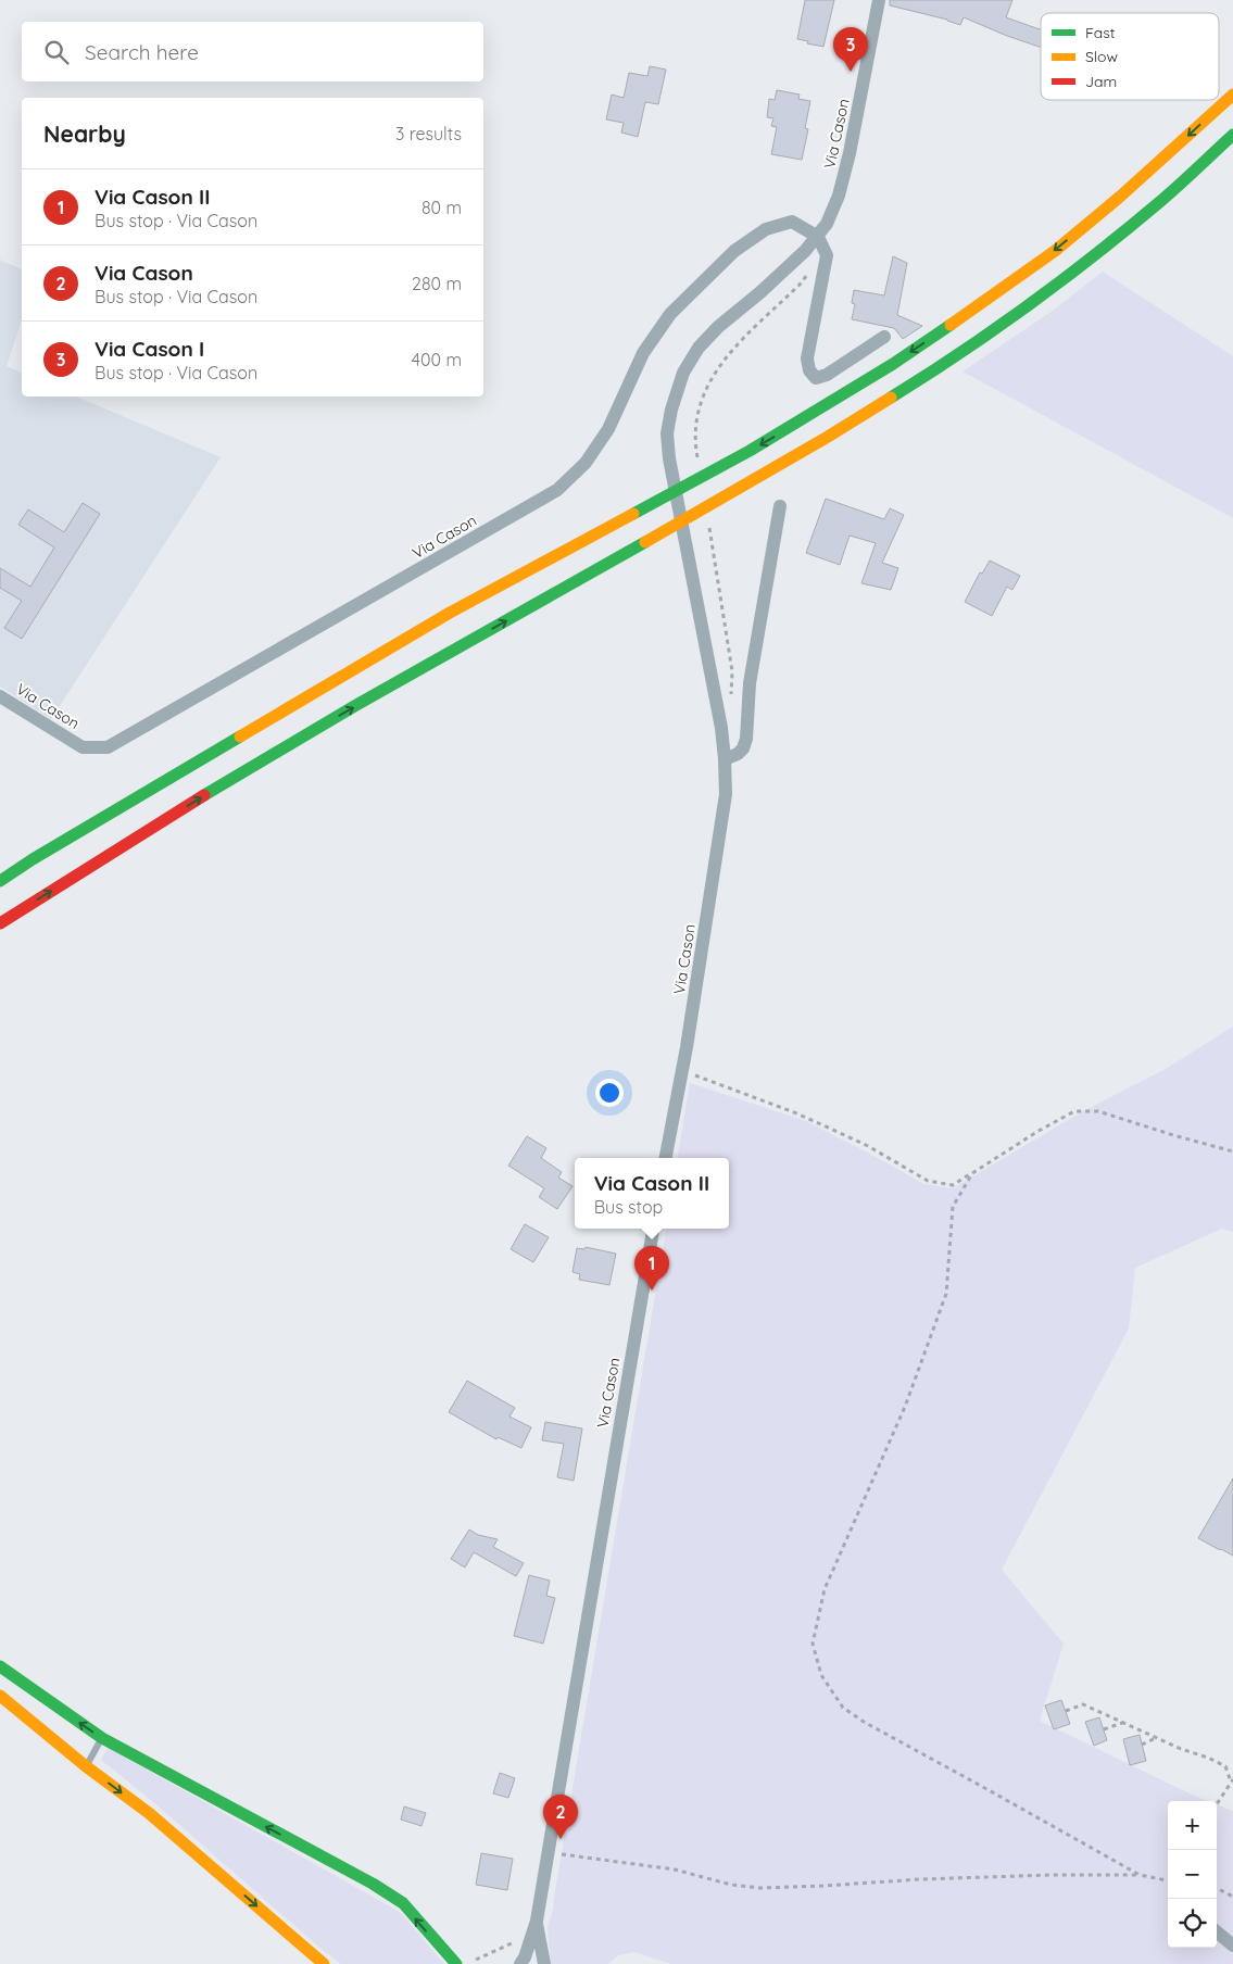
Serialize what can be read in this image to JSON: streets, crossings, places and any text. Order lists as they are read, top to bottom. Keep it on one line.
{"streets":{"street":["Via Cason"]},"legend":["Fast","Slow","Jam"],"page":{"search":"Search here","pins":["3","1","2"],"heading":["Nearby","3 results"],"list":[{"mark":"1","name":"Via Cason II","note":"Bus stop · Via Cason","value":"80 m"},{"mark":"2","name":"Via Cason","note":"Bus stop · Via Cason","value":"280 m"},{"mark":"3","name":"Via Cason I","note":"Bus stop · Via Cason","value":"400 m"}],"popup":["Via Cason II","Bus stop"],"map_buttons":["+","−"]}}
